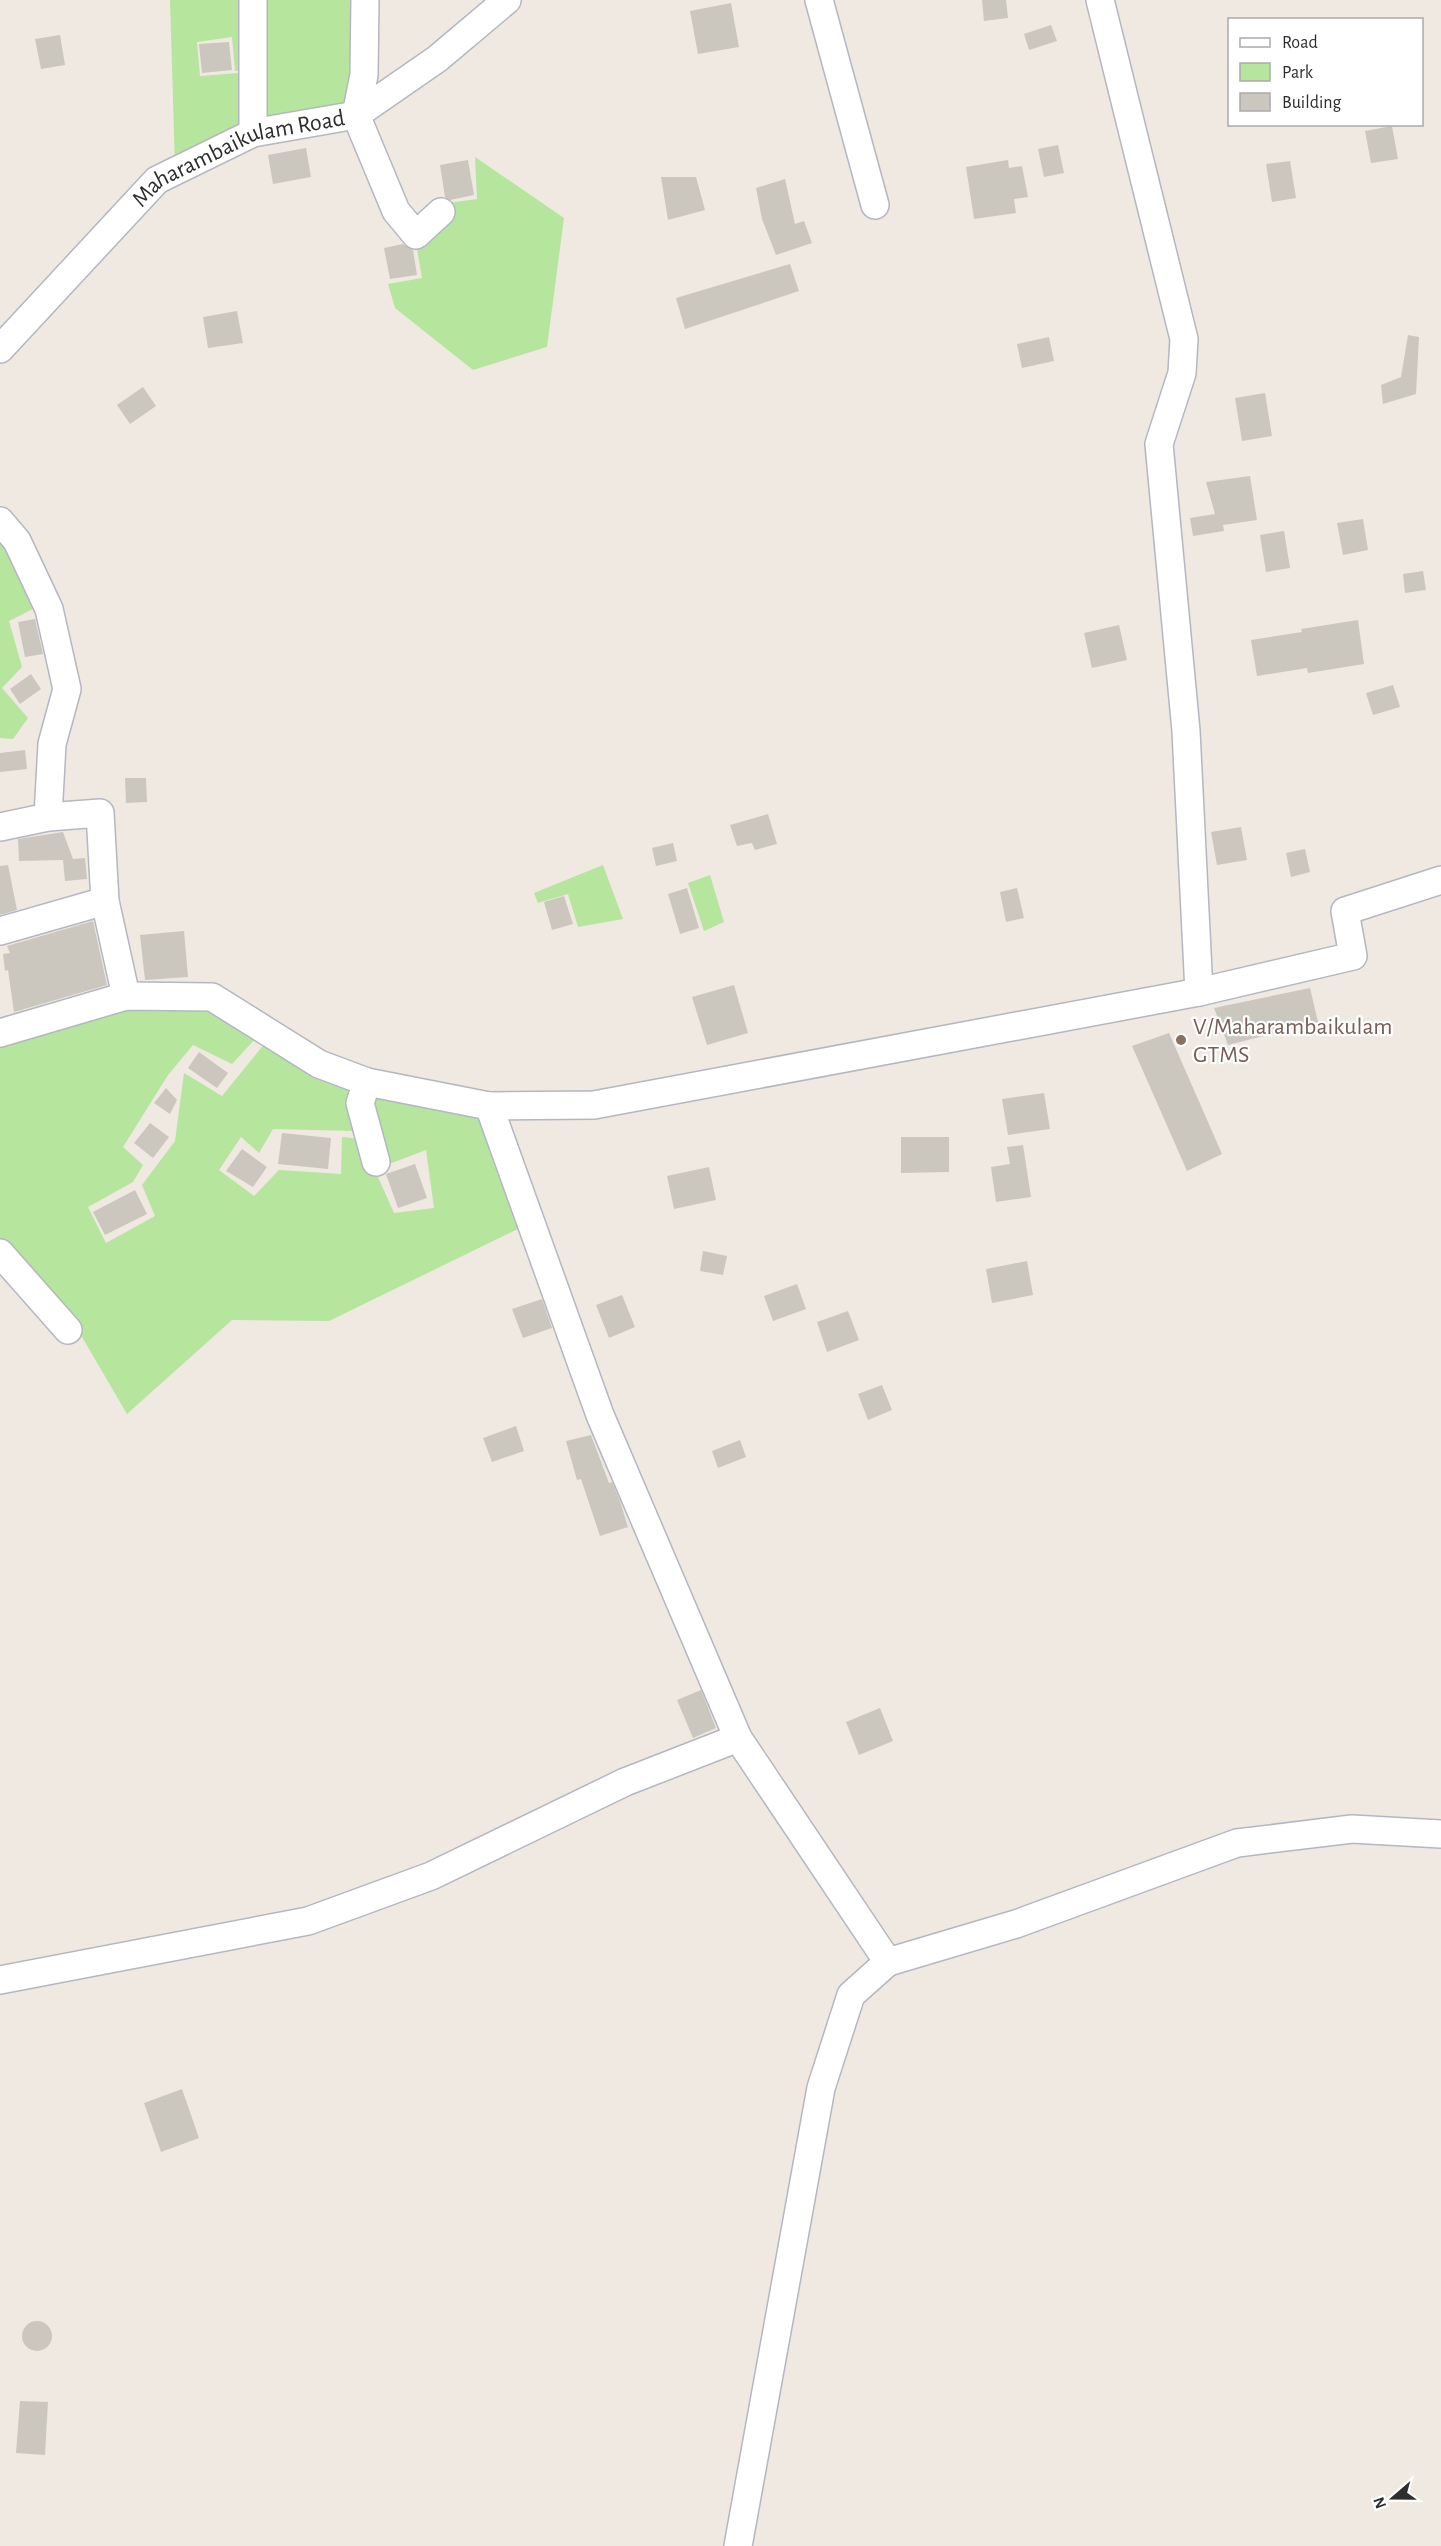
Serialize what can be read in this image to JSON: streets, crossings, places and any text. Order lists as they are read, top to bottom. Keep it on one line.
{"streets":{"street":["Maharambaikulam Road"]},"places":["V/Maharambaikulam GTMS"],"legend":["Road","Park","Building"],"north":"left"}
